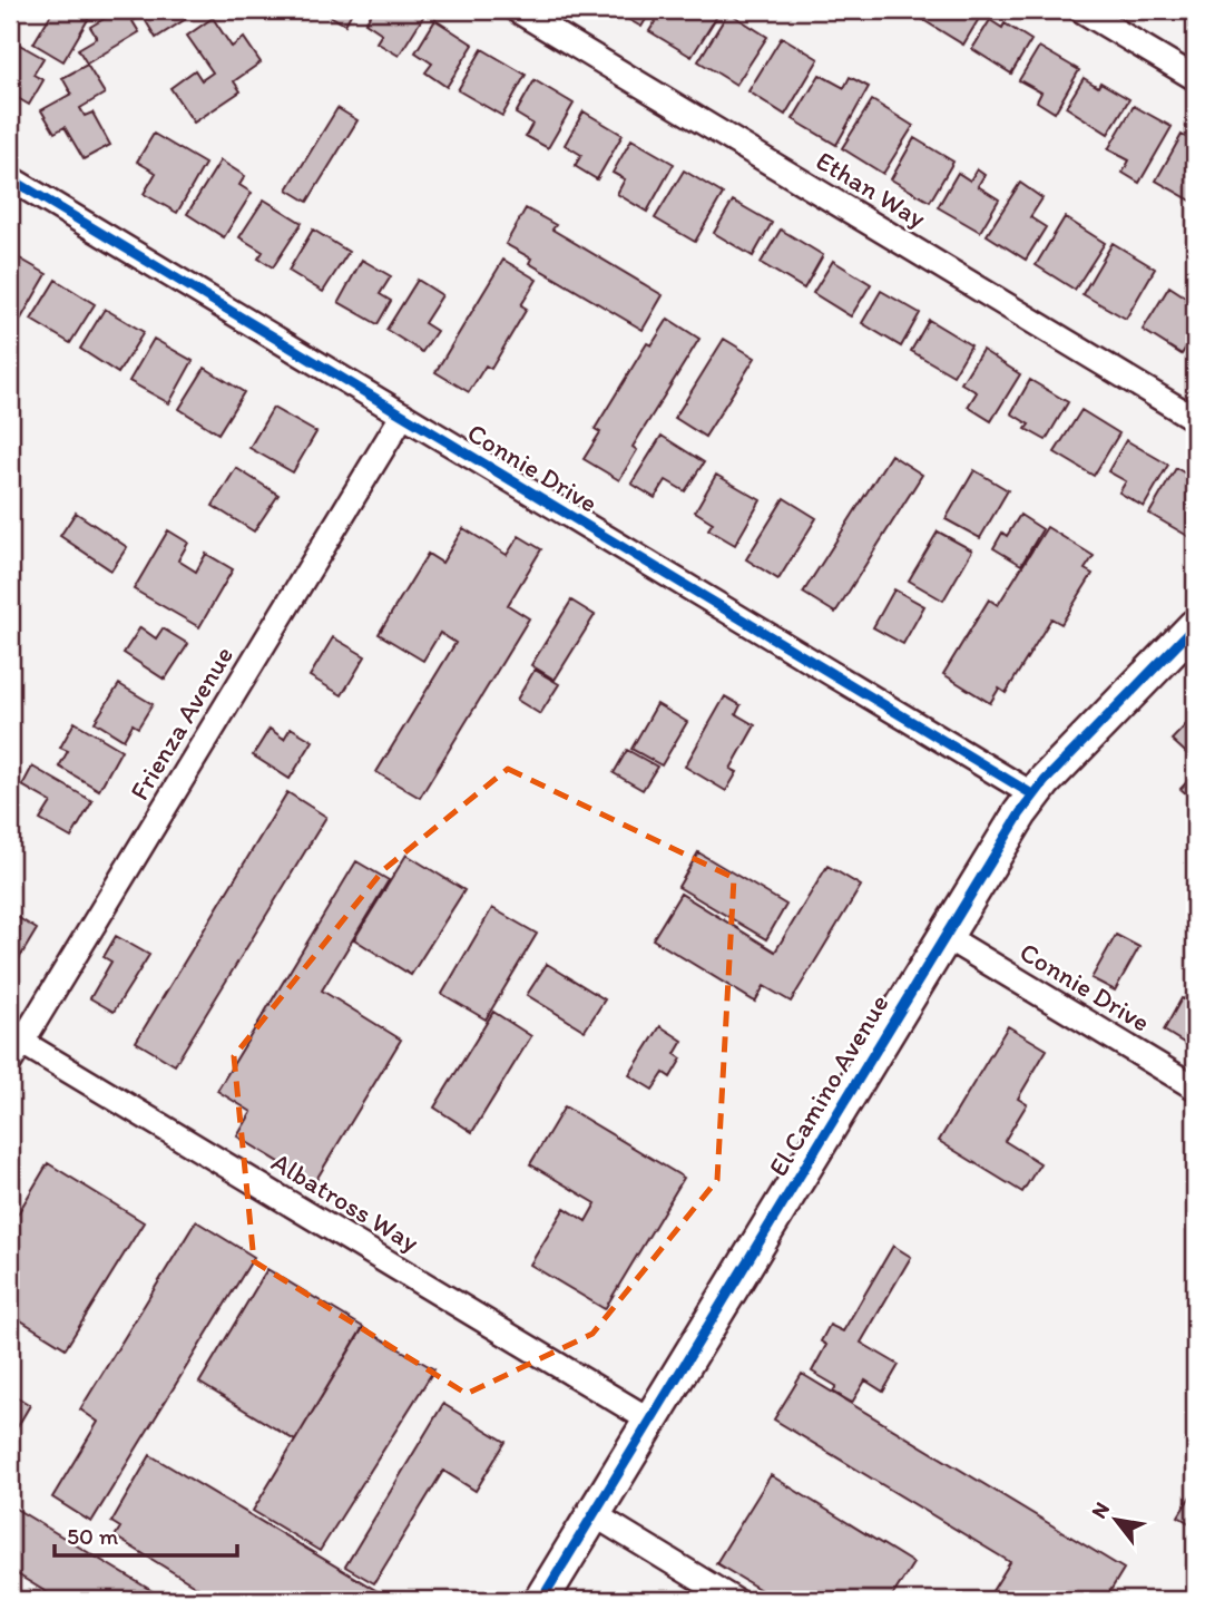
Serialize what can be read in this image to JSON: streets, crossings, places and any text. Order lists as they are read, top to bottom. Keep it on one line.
{"streets":{"main road":["El Camino Avenue"],"street":["Ethan Way","Connie Drive","Frienza Avenue","Albatross Way"]},"crossings":[["Connie Drive","Frienza Avenue"],["Connie Drive","El Camino Avenue"],["Frienza Avenue","Albatross Way"],["El Camino Avenue","Albatross Way"]],"scale_bar":"50 m","north":"top left"}
